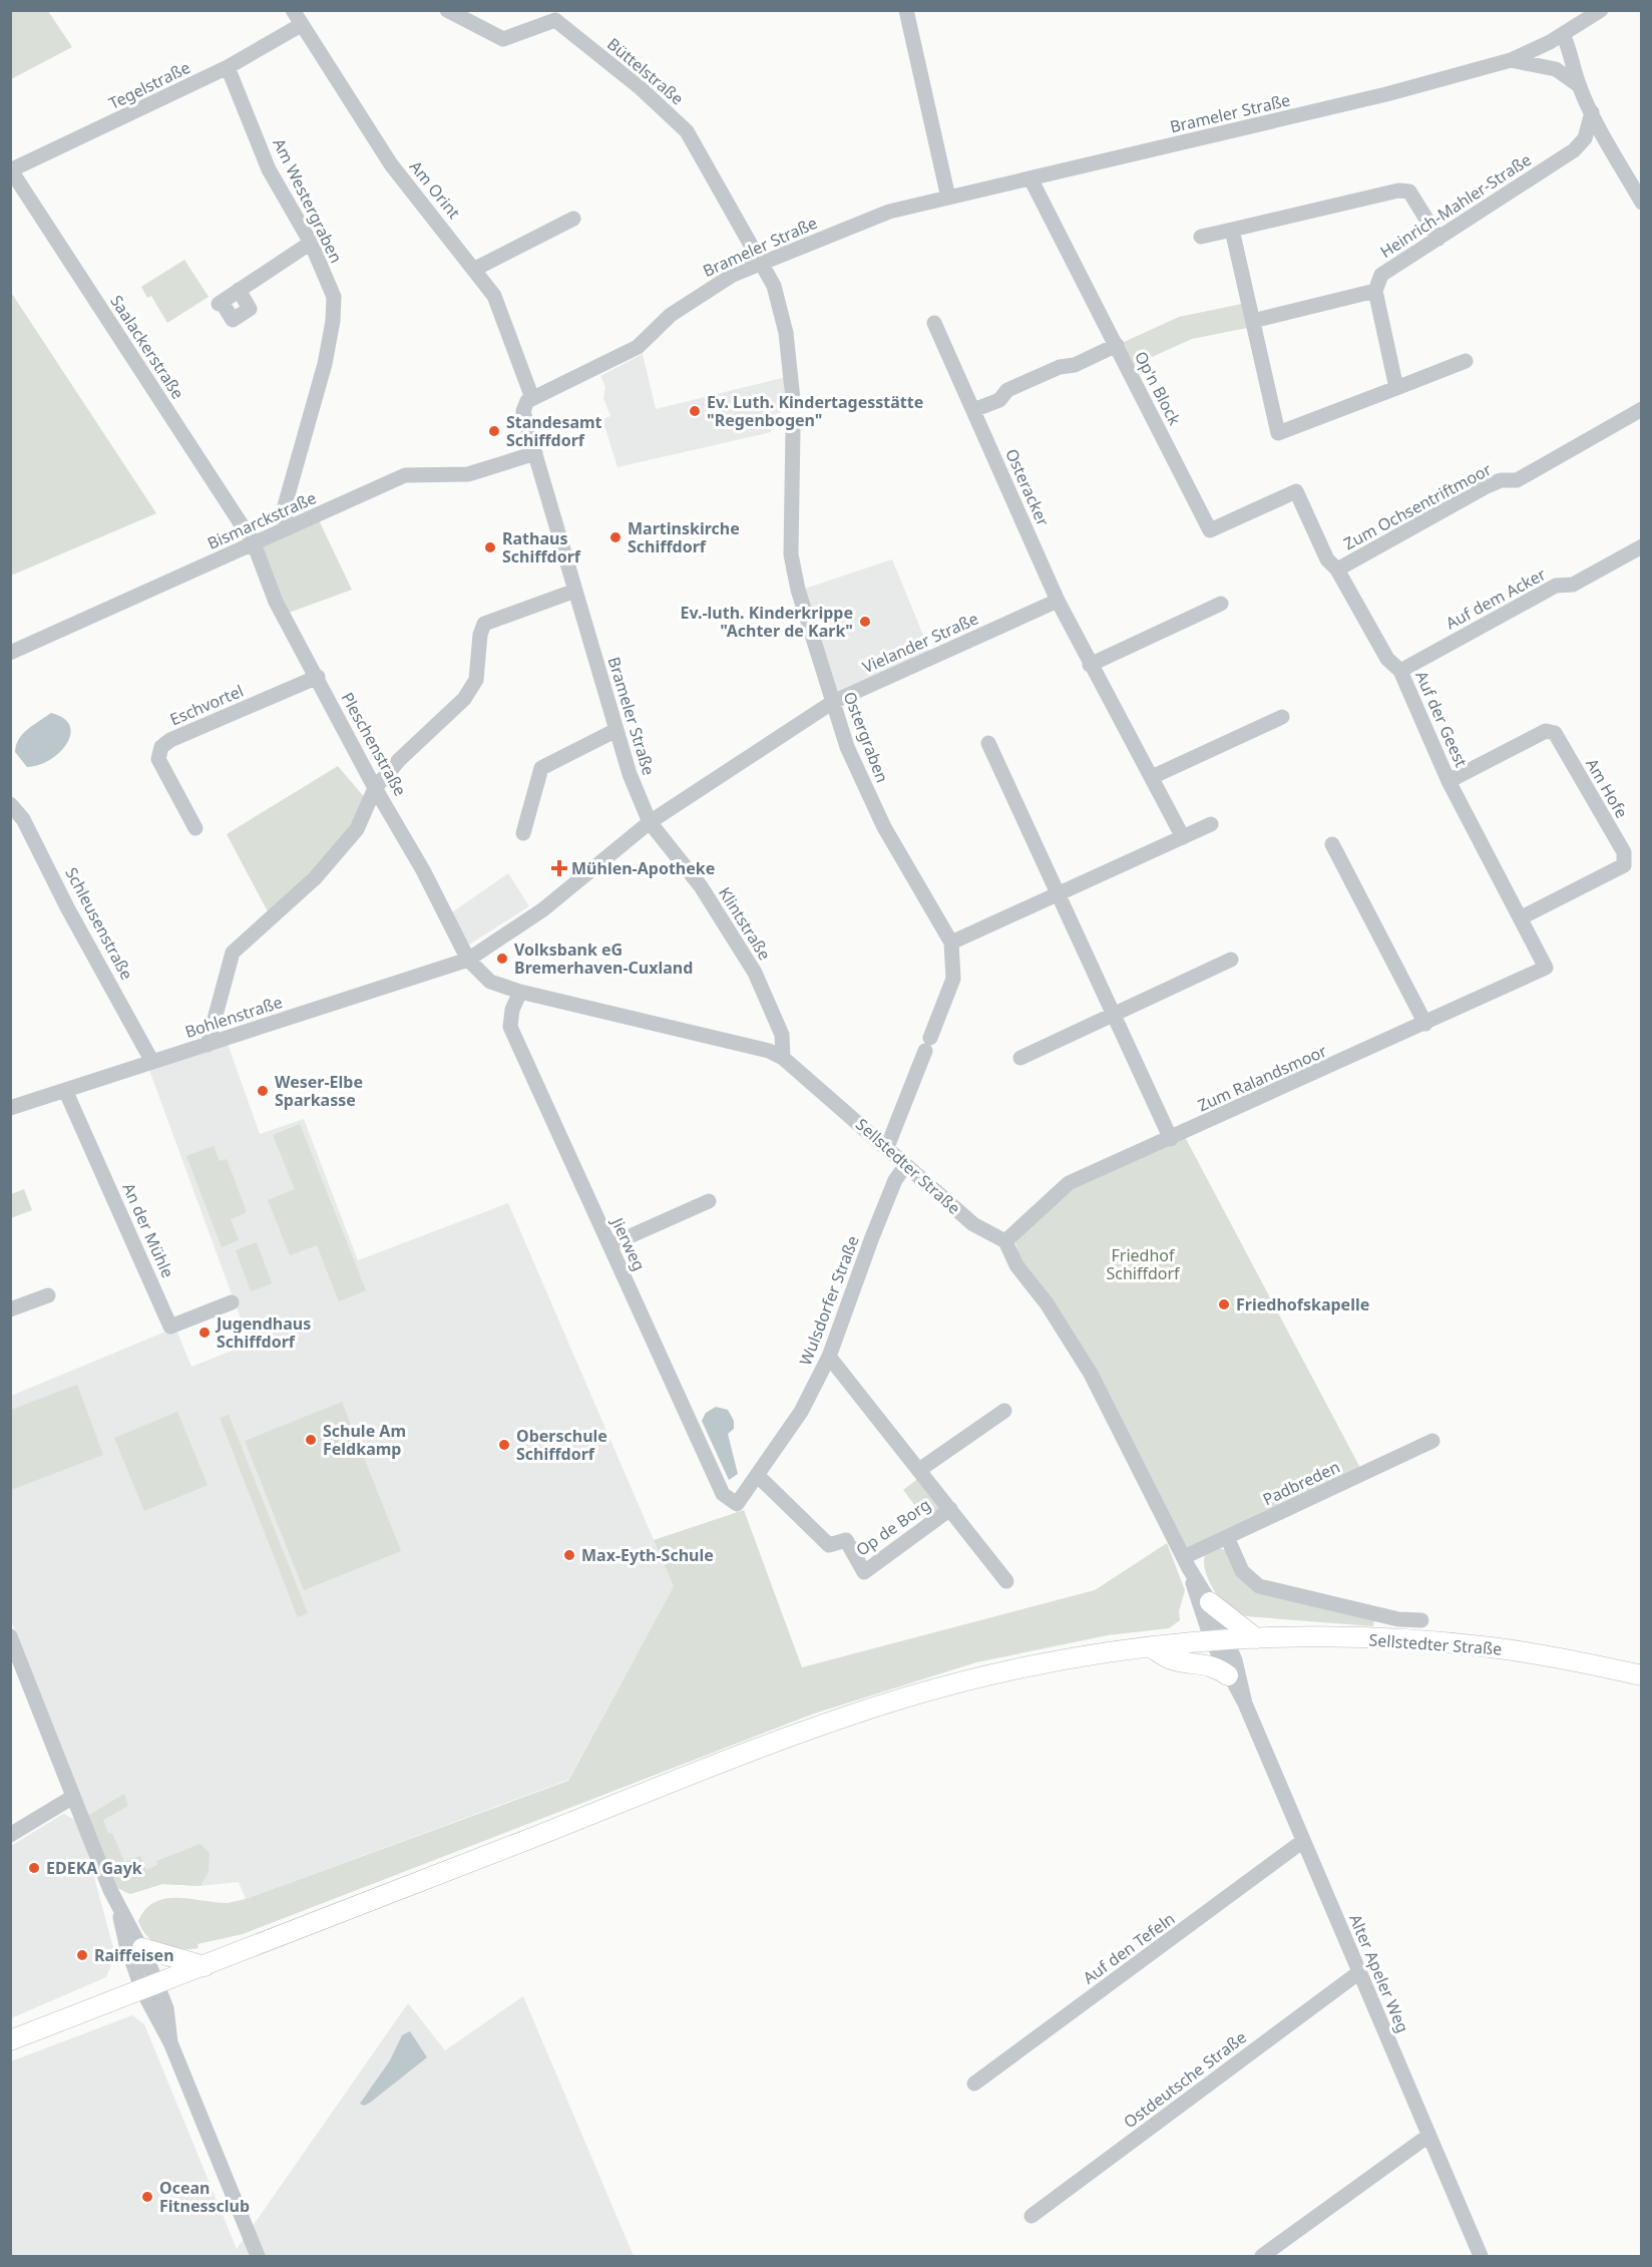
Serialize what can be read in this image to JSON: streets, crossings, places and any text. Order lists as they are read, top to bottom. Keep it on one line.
{"streets":{"main road":["Sellstedter Straße"],"street":["Büttelstraße","Tegelstraße","Brameler Straße","Am Orint","Am Westergraben","Heinrich-Mahler-Straße","Saalackerstraße","Op'n Block","Osteracker","Zum Ochsentriftmoor","Bismarckstraße","Auf dem Acker","Vielander Straße","Eschvortel","Auf der Geest","Ostergraben","Pleschenstraße","Am Hofe","Schleusenstraße","Klintstraße","Bohlenstraße","Zum Ralandsmoor","An der Mühle","Jierweg","Wulsdorfer Straße","Padbreden","Op de Borg","Auf den Tefeln","Alter Apeler Weg","Ostdeutsche Straße"]},"crossings":[["Büttelstraße","Brameler Straße"],["Tegelstraße","Am Orint"],["Tegelstraße","Am Westergraben"],["Tegelstraße","Saalackerstraße"],["Brameler Straße","Am Orint"],["Brameler Straße","Op'n Block"],["Brameler Straße","Bismarckstraße"],["Brameler Straße","Vielander Straße"],["Brameler Straße","Klintstraße"],["Am Westergraben","Bismarckstraße"],["Saalackerstraße","Bismarckstraße"],["Saalackerstraße","Pleschenstraße"],["Op'n Block","Auf der Geest"],["Osteracker","Vielander Straße"],["Zum Ochsentriftmoor","Auf der Geest"],["Bismarckstraße","Pleschenstraße"],["Auf dem Acker","Auf der Geest"],["Vielander Straße","Ostergraben"],["Vielander Straße","Klintstraße"],["Eschvortel","Pleschenstraße"],["Auf der Geest","Am Hofe"],["Auf der Geest","Zum Ralandsmoor"],["Ostergraben","Sellstedter Straße"],["Pleschenstraße","Bohlenstraße"],["Pleschenstraße","Sellstedter Straße"],["Schleusenstraße","Bohlenstraße"],["Klintstraße","Sellstedter Straße"],["Bohlenstraße","Sellstedter Straße"],["Bohlenstraße","An der Mühle"],["Zum Ralandsmoor","Sellstedter Straße"],["Sellstedter Straße","Jierweg"],["Sellstedter Straße","Wulsdorfer Straße"],["Sellstedter Straße","Padbreden"],["Sellstedter Straße","Alter Apeler Weg"],["Jierweg","Wulsdorfer Straße"],["Wulsdorfer Straße","Op de Borg"],["Auf den Tefeln","Alter Apeler Weg"],["Alter Apeler Weg","Ostdeutsche Straße"]],"parks":["Friedhof Schiffdorf"],"places":{"other":["Ev. Luth. Kindertagesstätte \"Regenbogen\"","Standesamt Schiffdorf","Martinskirche Schiffdorf","Rathaus Schiffdorf","Ev.-luth. Kinderkrippe \"Achter de Kark\"","Volksbank eG Bremerhaven-Cuxland","Weser-Elbe Sparkasse","Friedhofskapelle","Jugendhaus Schiffdorf","Schule Am Feldkamp","Oberschule Schiffdorf","Max-Eyth-Schule","EDEKA Gayk","Raiffeisen","Ocean Fitnessclub"],"health":["Mühlen-Apotheke"]}}
